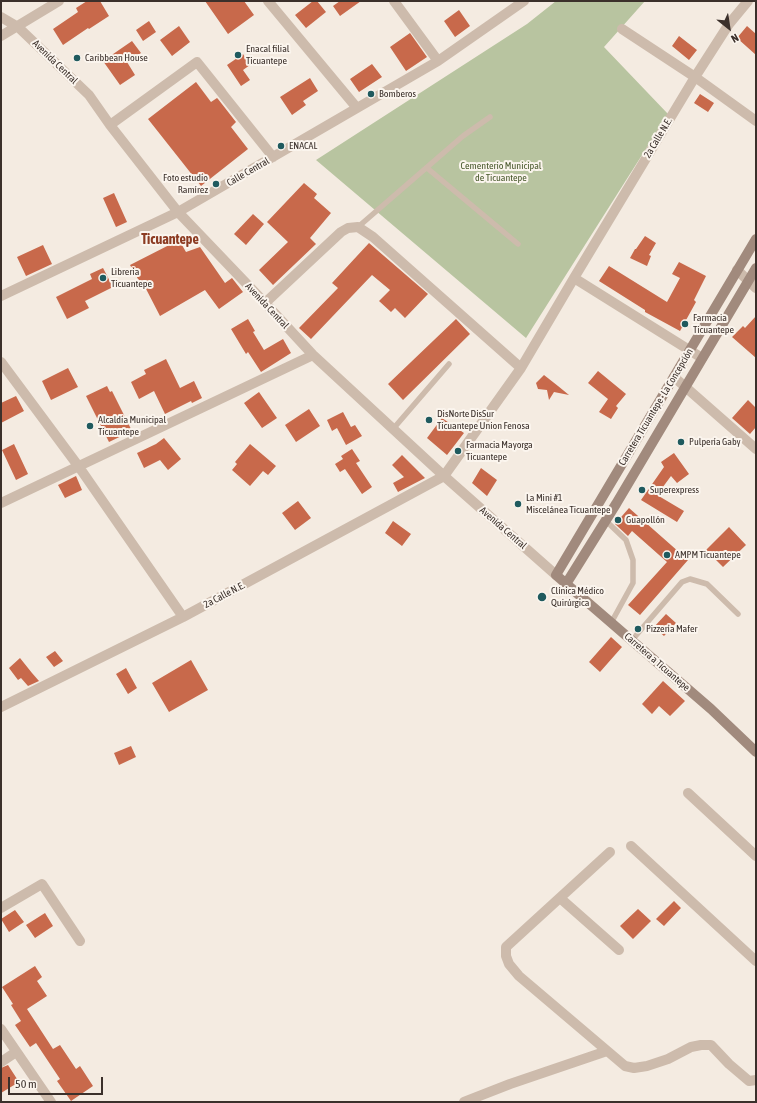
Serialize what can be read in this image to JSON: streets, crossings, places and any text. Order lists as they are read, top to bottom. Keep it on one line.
{"streets":{"main road":["Carretera Ticuantepe - La Concepción","Carretera a Ticuantepe"],"street":["Avenida Central","2a Calle N.E.","Calle Central"]},"crossings":[["Avenida Central","2a Calle N.E."],["Avenida Central","Calle Central"],["Avenida Central","Carretera Ticuantepe - La Concepción"],["Avenida Central","Carretera a Ticuantepe"],["Carretera Ticuantepe - La Concepción","Carretera a Ticuantepe"]],"districts":["Ticuantepe"],"parks":["Cementerio Municipal de Ticuantepe"],"places":["Enacal filial Ticuantepe","Caribbean House","Bomberos","ENACAL","Foto estudio Ramírez","Libreria Ticuantepe","Farmacia Ticuantepe","DisNorte DisSur Ticuantepe Union Fenosa","Alcaldia Municipal Ticuantepe","Pulpería Gaby","Farmacia Mayorga Ticuantepe","Superexpress","La Mini #1 Miscelánea Ticuantepe","Guapollón","AMPM Ticuantepe","Clínica Médico Quirúrgica","Pizzería Mafer"],"scale_bar":"50 m","north":"bottom right"}
